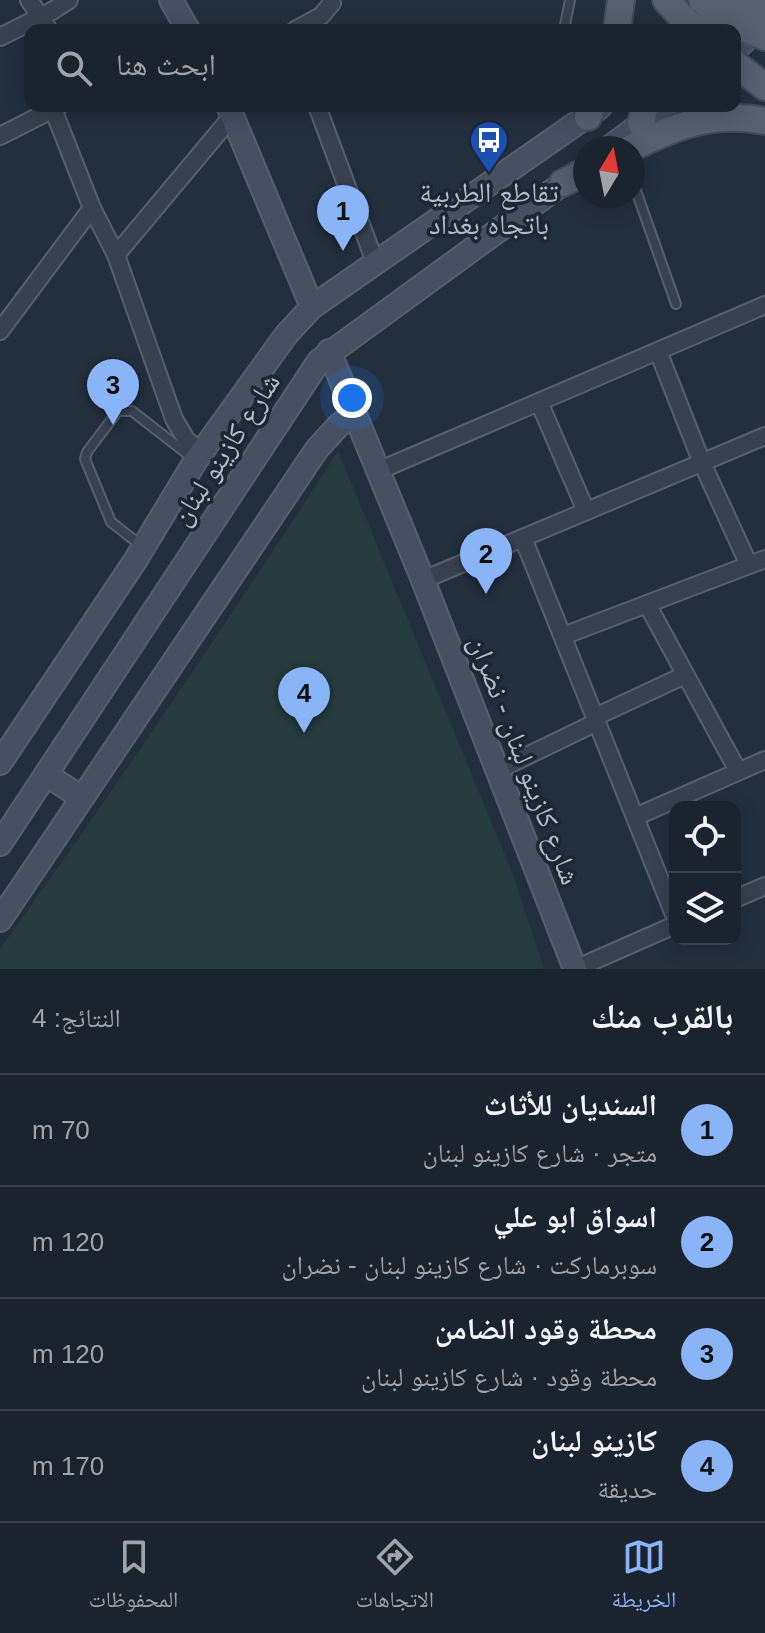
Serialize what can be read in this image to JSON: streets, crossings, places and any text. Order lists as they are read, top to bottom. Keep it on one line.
{"streets":{"main road":["شارع كازينو لبنان","شارع كازينو لبنان - نضران"]},"crossings":[["شارع كازينو لبنان","شارع كازينو لبنان - نضران"]],"places":{"bus stop":["تقاطع الطربية باتجاه بغداد"]},"north":"top","page":{"search":"ابحث هنا","pins":["1","3","2","4"],"heading":["بالقرب منك","النتائج: 4"],"list":[{"mark":"1","name":"السنديان للأثاث","note":"متجر · شارع كازينو لبنان","value":"70 m"},{"mark":"2","name":"اسواق ابو علي","note":"سوبرماركت · شارع كازينو لبنان - نضران","value":"120 m"},{"mark":"3","name":"محطة وقود الضامن","note":"محطة وقود · شارع كازينو لبنان","value":"120 m"},{"mark":"4","name":"كازينو لبنان","note":"حديقة","value":"170 m"}],"nav":["الخريطة","الاتجاهات","المحفوظات"]}}
